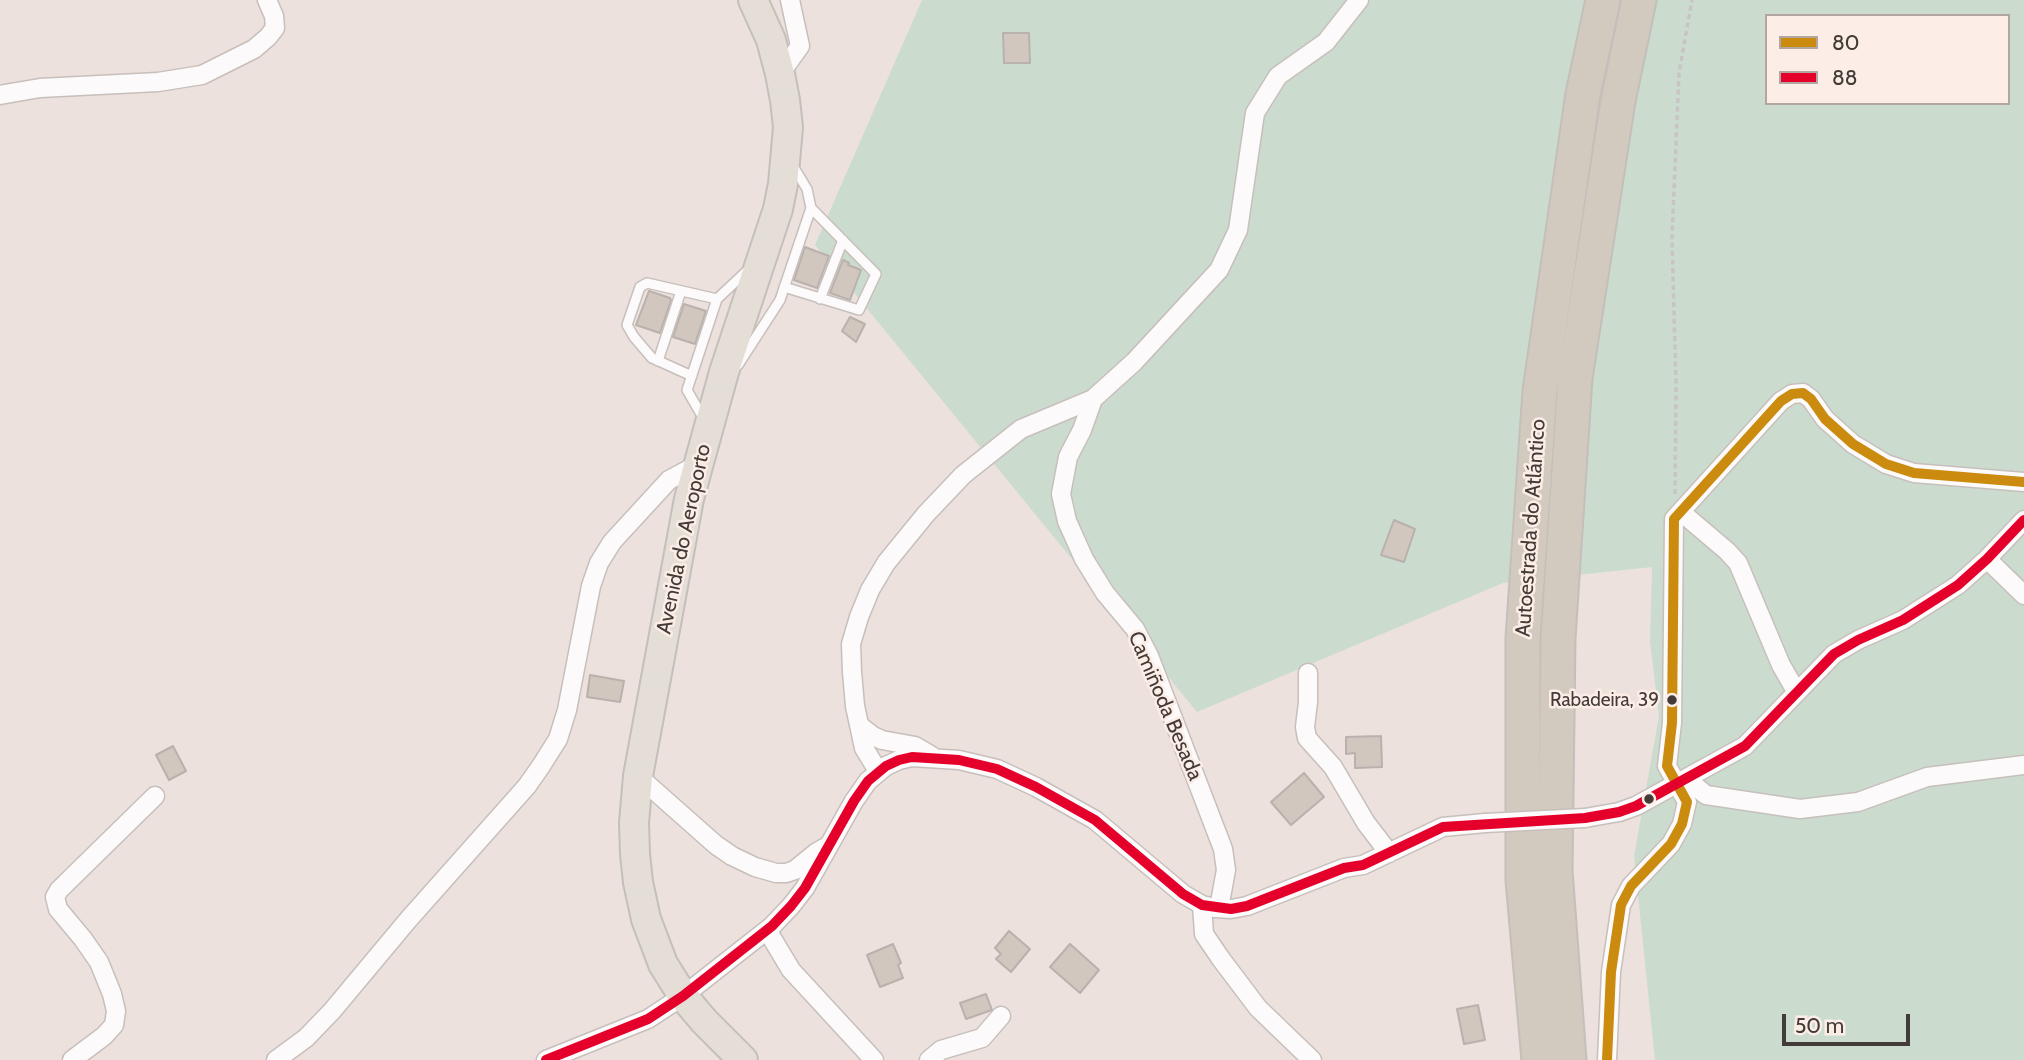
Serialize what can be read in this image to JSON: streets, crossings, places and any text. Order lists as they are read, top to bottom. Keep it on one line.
{"streets":{"highway":["Autoestrada do Atlántico"],"main road":["Avenida do Aeroporto"],"street":["Camiñoda Besada"]},"places":["Rabadeira, 39"],"lines":["transit line 80","transit line 88"],"legend":["80","88"],"scale_bar":"50 m"}
